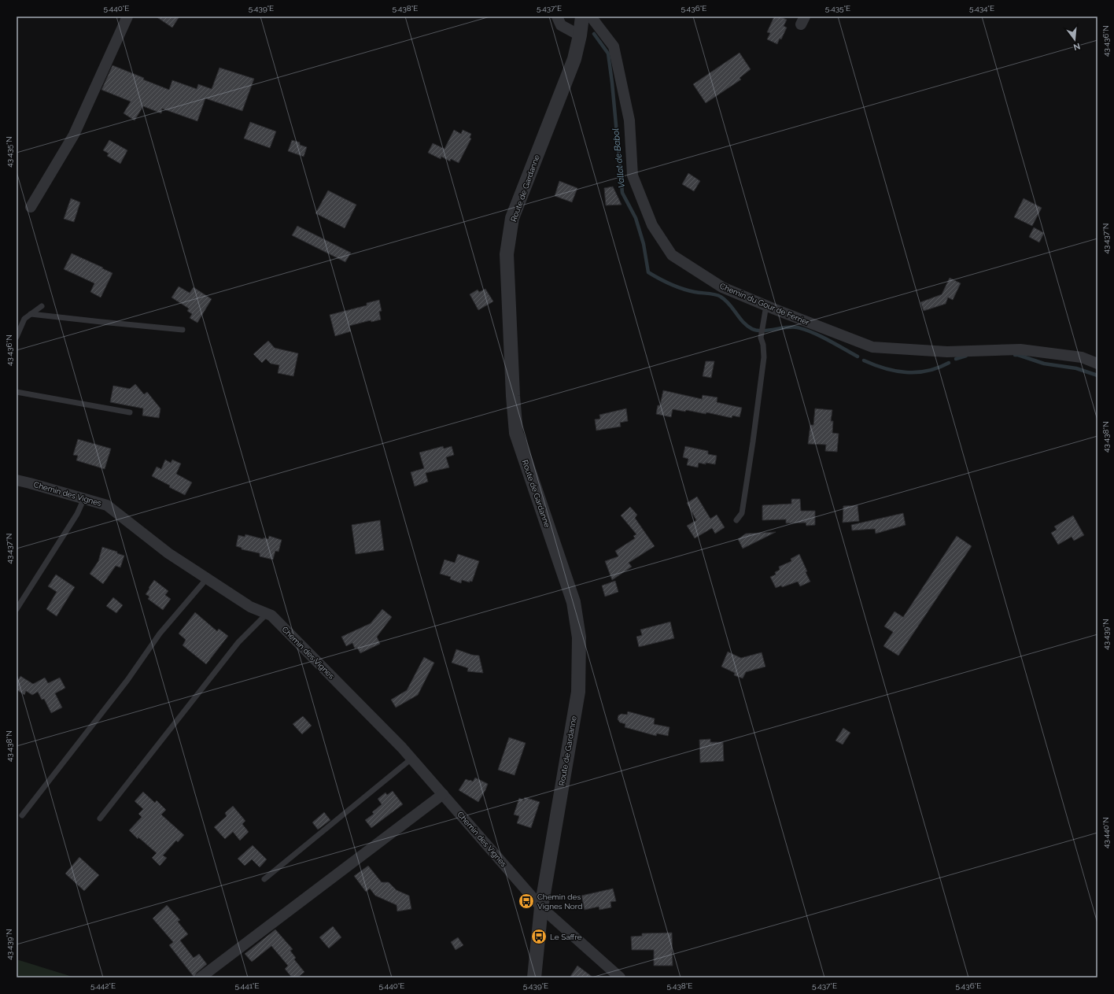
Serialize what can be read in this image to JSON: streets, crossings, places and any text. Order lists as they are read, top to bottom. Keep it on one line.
{"streets":{"street":["Route de Gardanne","Chemin du Gour de Ferrier","Chemin des Vignes"]},"crossings":[["Route de Gardanne","Chemin des Vignes"]],"water":["Vallat de Babol"],"places":{"bus stop":["Chemin des Vignes Nord","Le Saffre"]},"north":"bottom","coordinates":["5.440°E","5.439°E","5.438°E","5.437°E","5.436°E","5.435°E","5.434°E","43.436°N","43.435°N","43.437°N","43.438°N","43.439°N","43.440°N","5.442°E","5.441°E"]}
